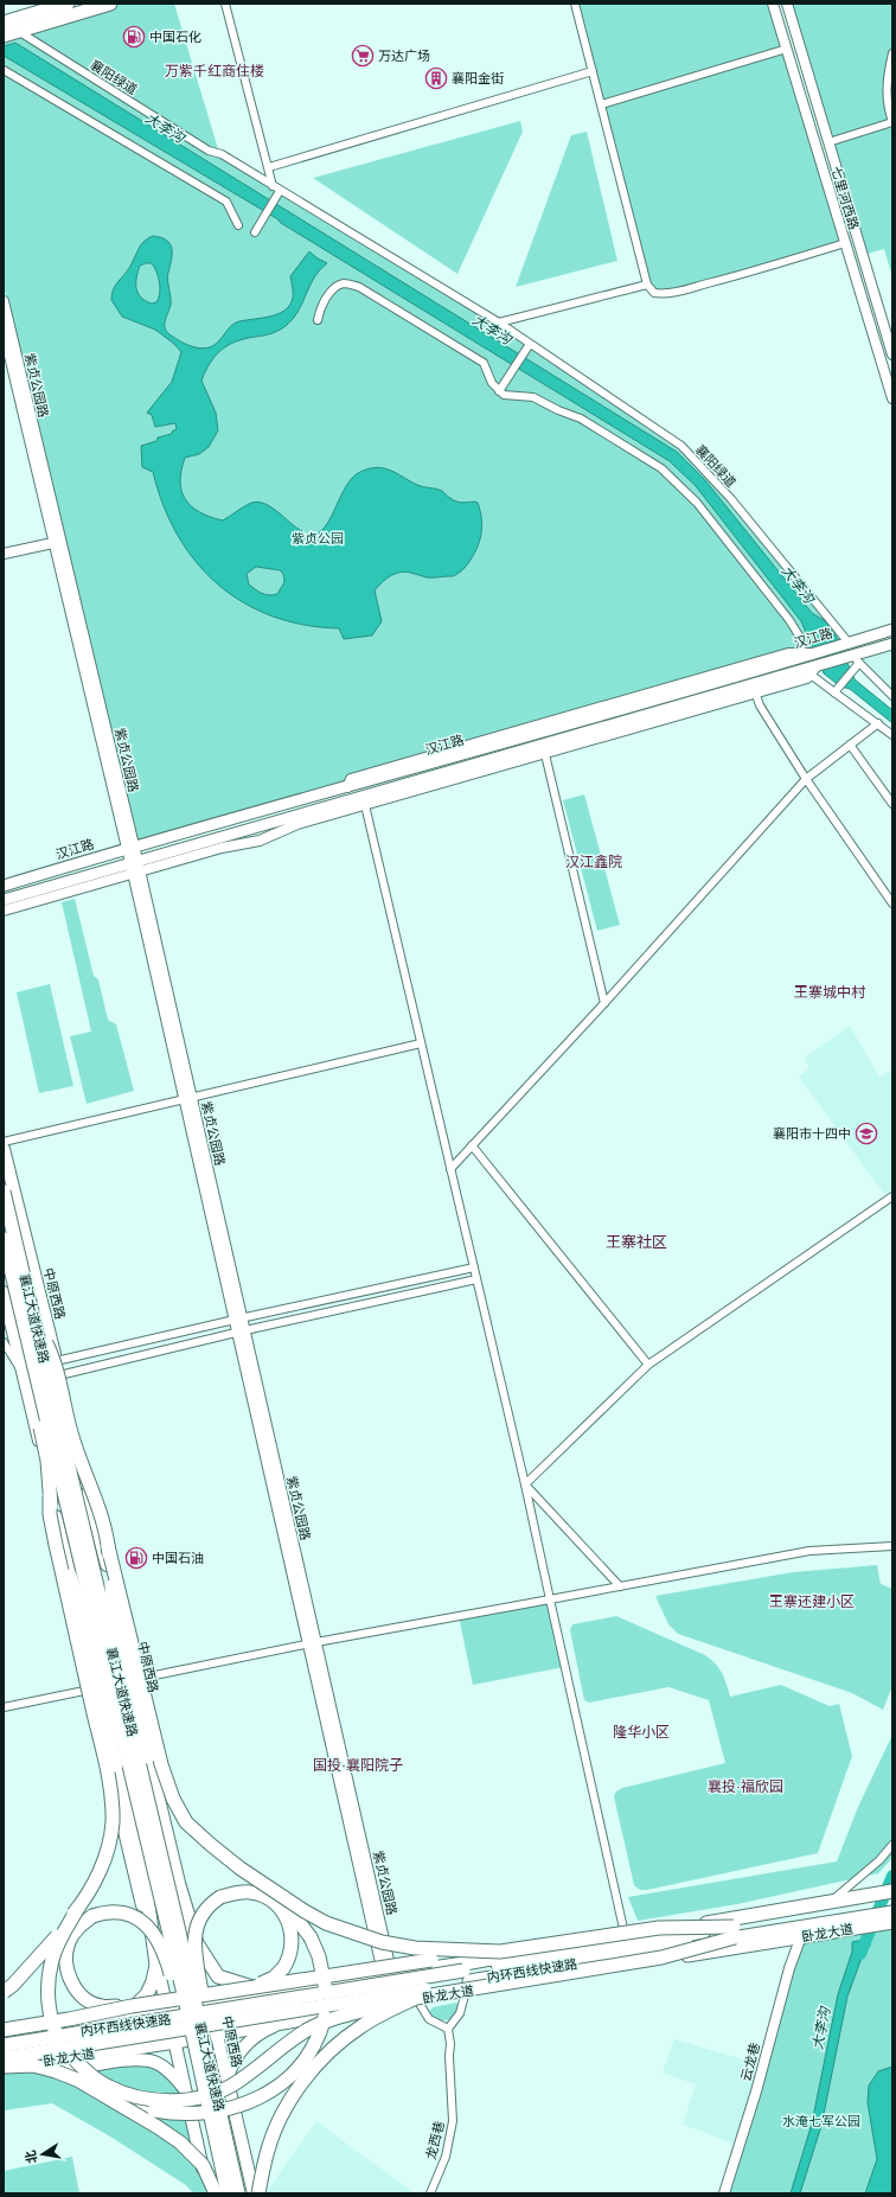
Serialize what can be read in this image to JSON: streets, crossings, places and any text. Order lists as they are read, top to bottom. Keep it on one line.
{"streets":{"highway":["襄江大道快速路","卧龙大道","内环西线快速路"],"main road":["汉江路","中原西路"],"street":["襄阳绿道","七里河西路","紫贞公园路","云龙巷","龙西巷"]},"crossings":[["襄阳绿道","汉江路"],["紫贞公园路","汉江路"],["中原西路","卧龙大道"],["卧龙大道","内环西线快速路"],["卧龙大道","云龙巷"]],"districts":["万紫千红商住楼","汉江鑫院","王寨城中村","王寨社区","王寨还建小区","隆华小区","国投·襄阳院子","襄投·福欣园"],"water":["大李沟"],"parks":["紫贞公园","水淹七军公园"],"places":{"fuel station":["中国石化","中国石油"],"supermarket":["万达广场"],"building":["襄阳金街"],"school or university":["襄阳市十四中"]},"north":"left"}
